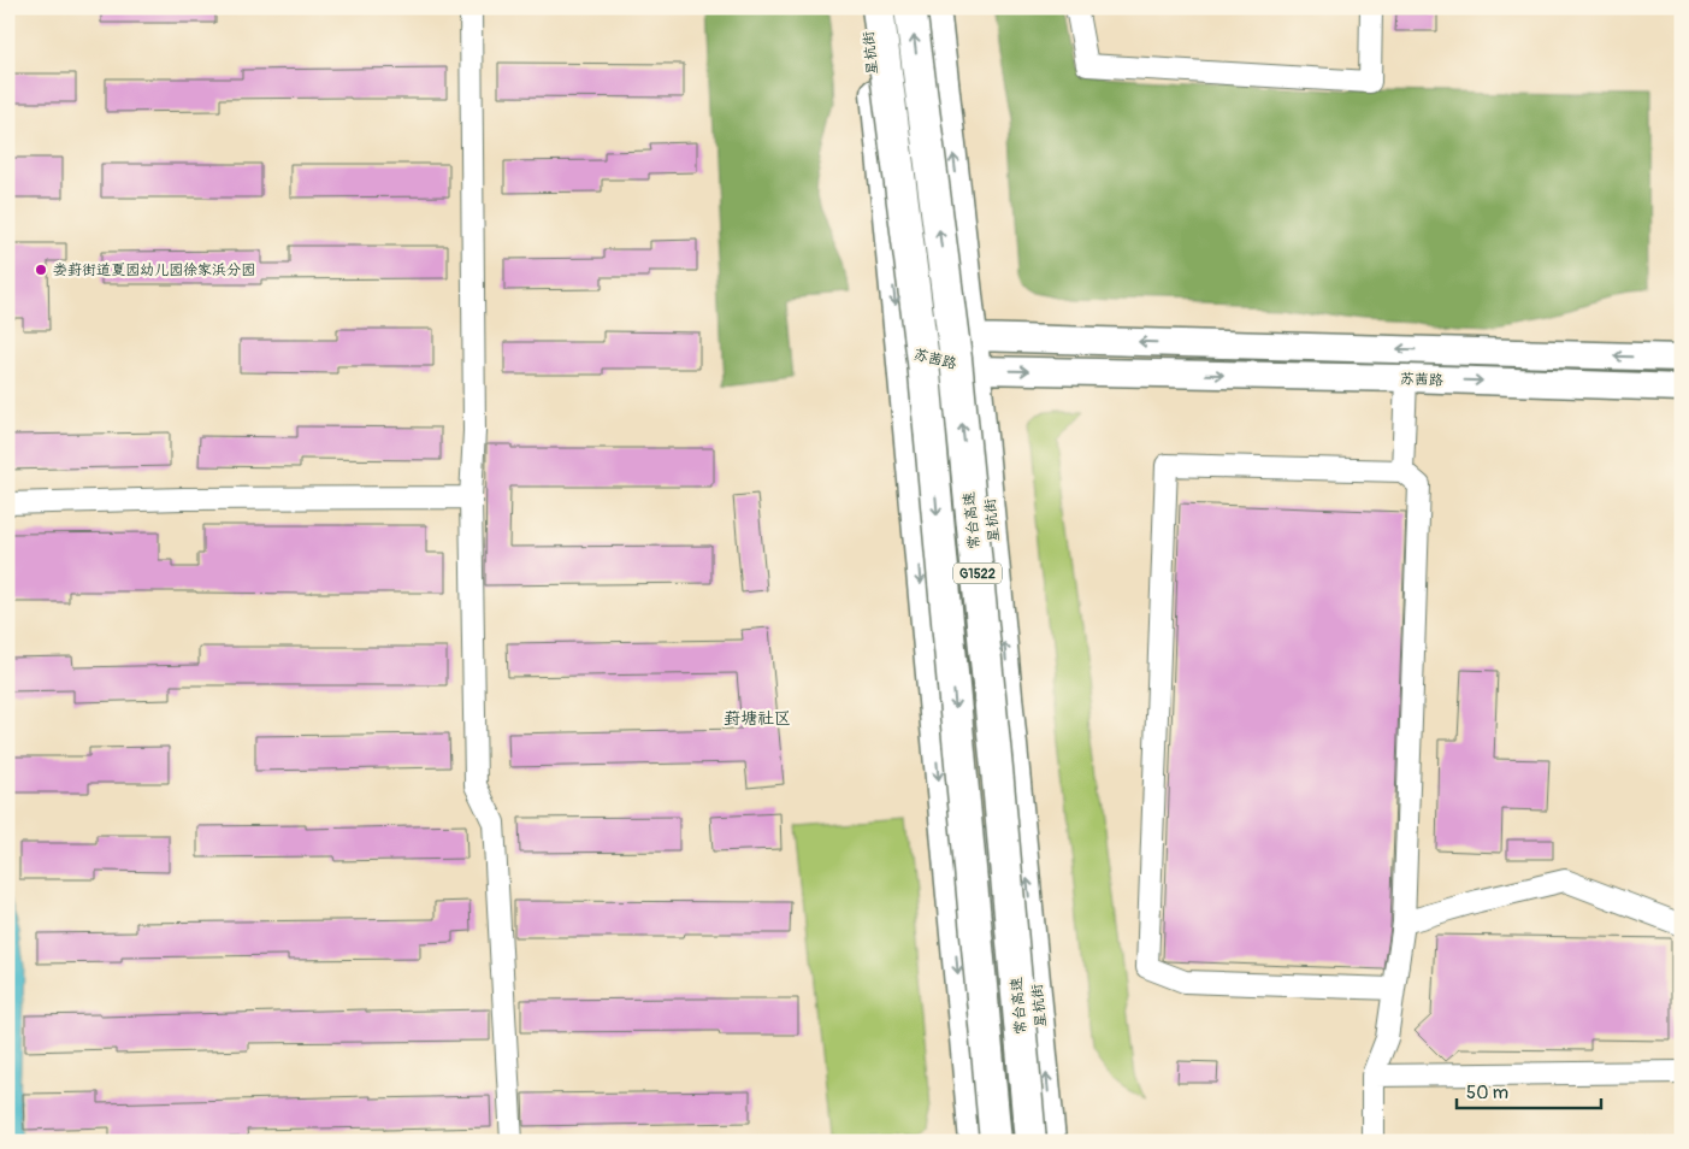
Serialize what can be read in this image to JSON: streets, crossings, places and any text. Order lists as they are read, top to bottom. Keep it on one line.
{"streets":{"highway":["常台高速","G1522"],"main road":["星杭街","苏茜路"]},"crossings":[["星杭街","苏茜路"]],"districts":["葑塘社区"],"places":["娄葑街道夏园幼儿园徐家浜分园"],"scale_bar":"50 m"}
